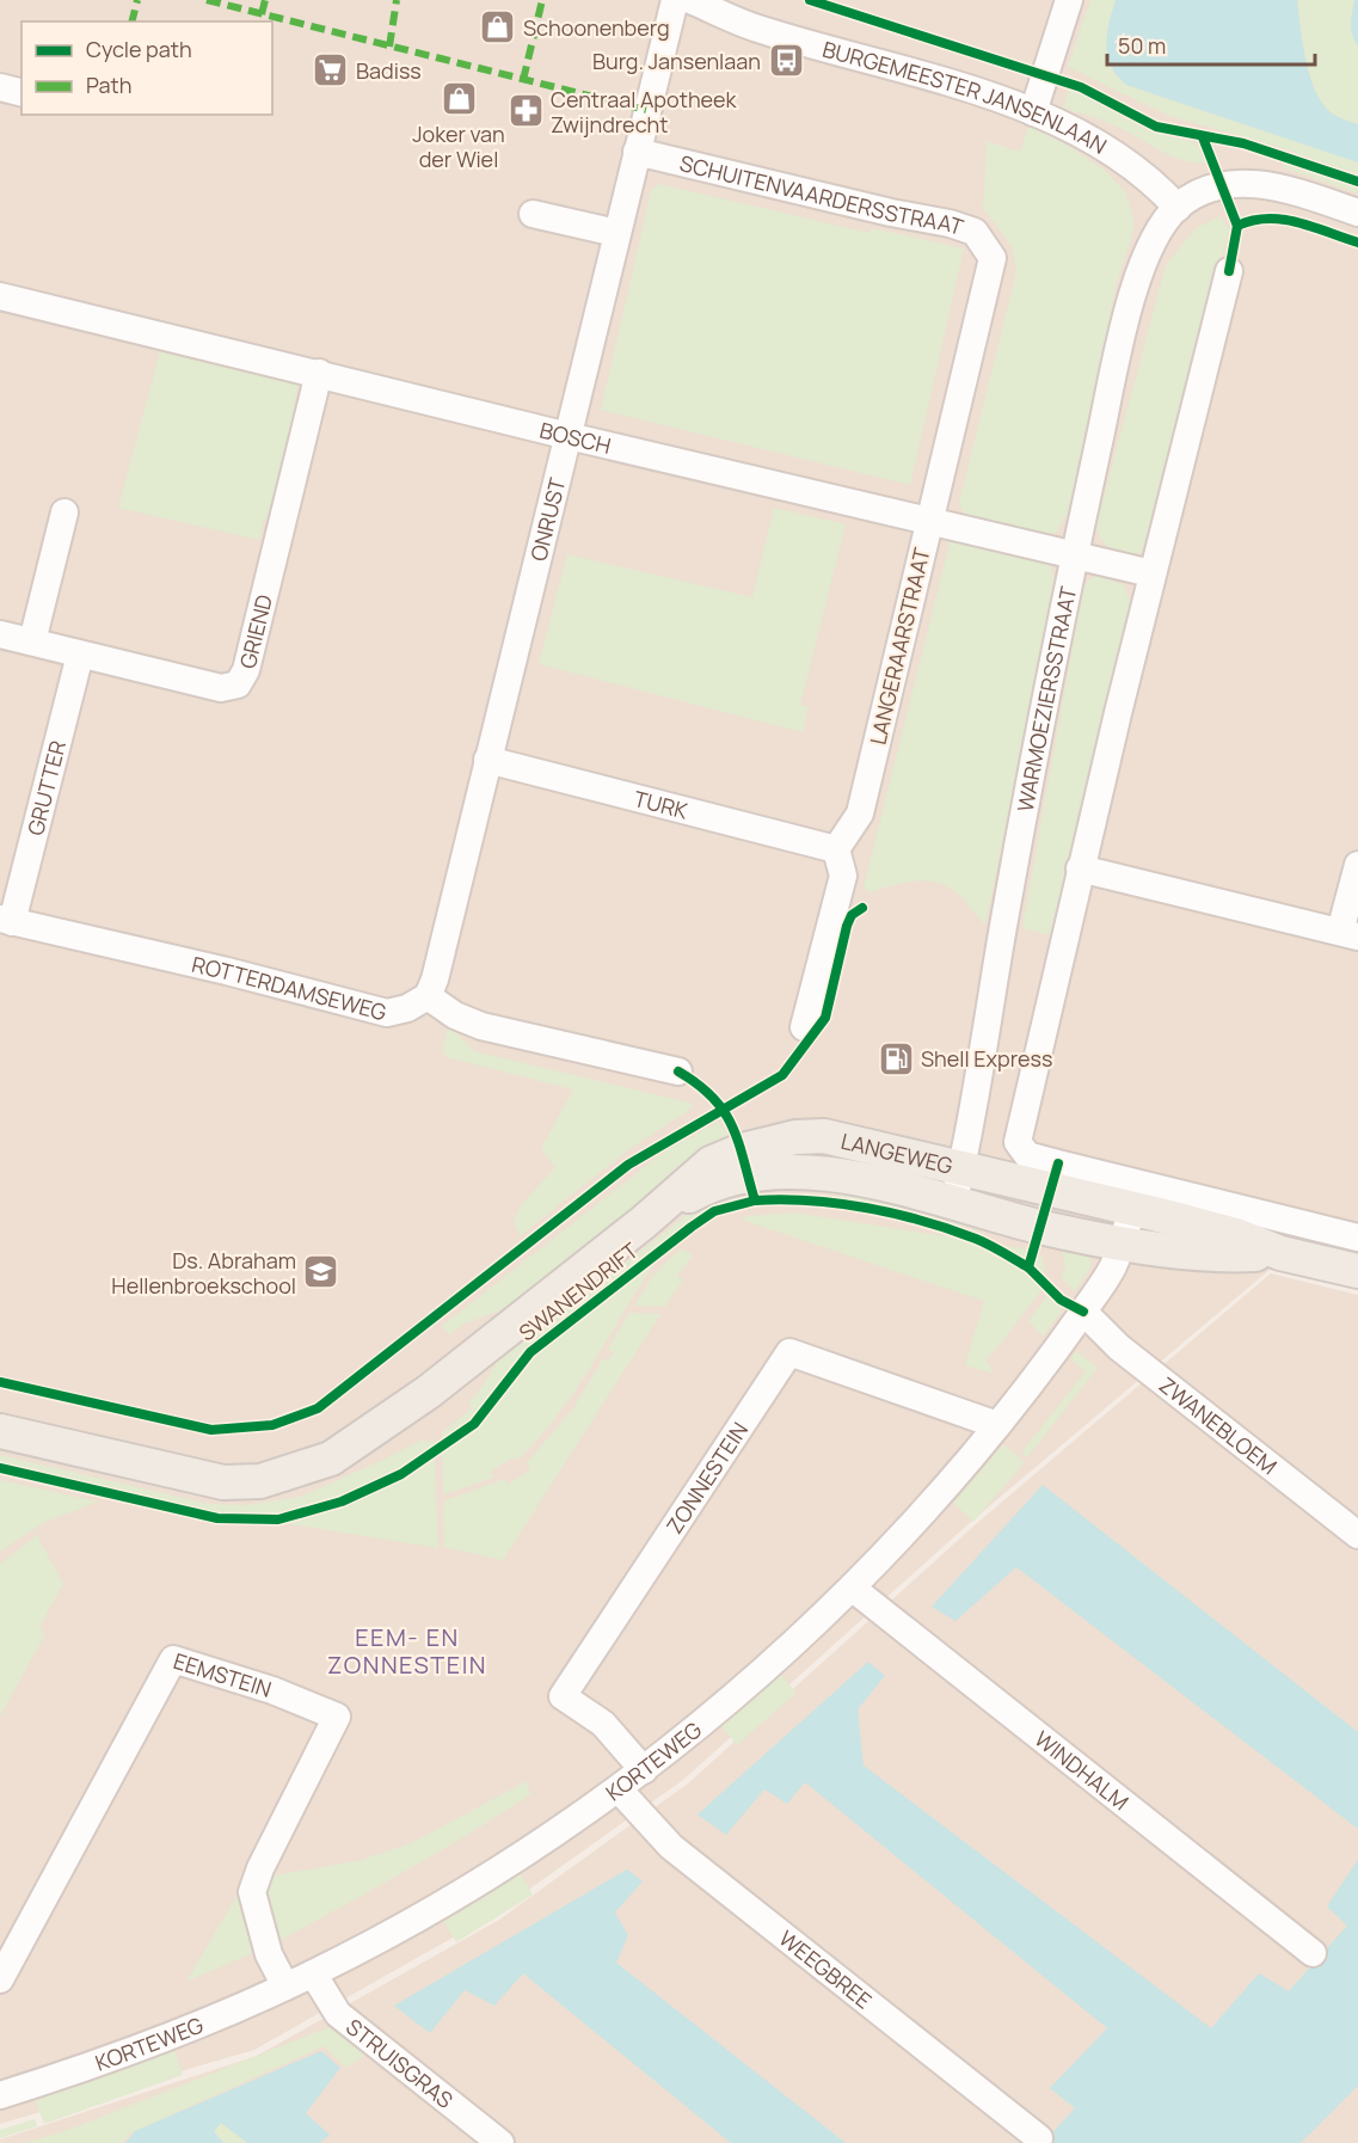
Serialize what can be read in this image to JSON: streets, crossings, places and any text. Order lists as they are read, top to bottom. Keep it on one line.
{"streets":{"main road":["LANGEWEG","SWANENDRIFT"],"street":["BURGEMEESTER JANSENLAAN","SCHUITENVAARDERSSTRAAT","BOSCH","ONRUST","GRIEND","LANGERAARSTRAAT","WARMOEZIERSSTRAAT","GRUTTER","TURK","ROTTERDAMSEWEG","ZWANEBLOEM","ZONNESTEIN","EEMSTEIN","KORTEWEG","WINDHALM","WEEGBREE","STRUISGRAS"]},"crossings":[["BURGEMEESTER JANSENLAAN","WARMOEZIERSSTRAAT"],["SCHUITENVAARDERSSTRAAT","ONRUST"],["SCHUITENVAARDERSSTRAAT","LANGERAARSTRAAT"],["BOSCH","ONRUST"],["BOSCH","GRIEND"],["BOSCH","LANGERAARSTRAAT"],["BOSCH","WARMOEZIERSSTRAAT"],["ONRUST","TURK"],["ONRUST","ROTTERDAMSEWEG"],["GRIEND","GRUTTER"],["LANGERAARSTRAAT","TURK"],["WARMOEZIERSSTRAAT","LANGEWEG"],["GRUTTER","ROTTERDAMSEWEG"],["LANGEWEG","SWANENDRIFT"],["LANGEWEG","KORTEWEG"],["ZWANEBLOEM","KORTEWEG"],["ZONNESTEIN","KORTEWEG"],["EEMSTEIN","KORTEWEG"],["KORTEWEG","WINDHALM"],["KORTEWEG","WEEGBREE"],["KORTEWEG","STRUISGRAS"]],"districts":["EEM- EN ZONNESTEIN"],"places":{"shop":["Schoonenberg","Joker van der Wiel"],"bus stop":["Burg. Jansenlaan"],"supermarket":["Badiss"],"pharmacy":["Centraal Apotheek Zwijndrecht"],"fuel station":["Shell Express"],"school or university":["Ds. Abraham Hellenbroekschool"]},"legend":["Cycle path","Path"],"scale_bar":"50 m"}
